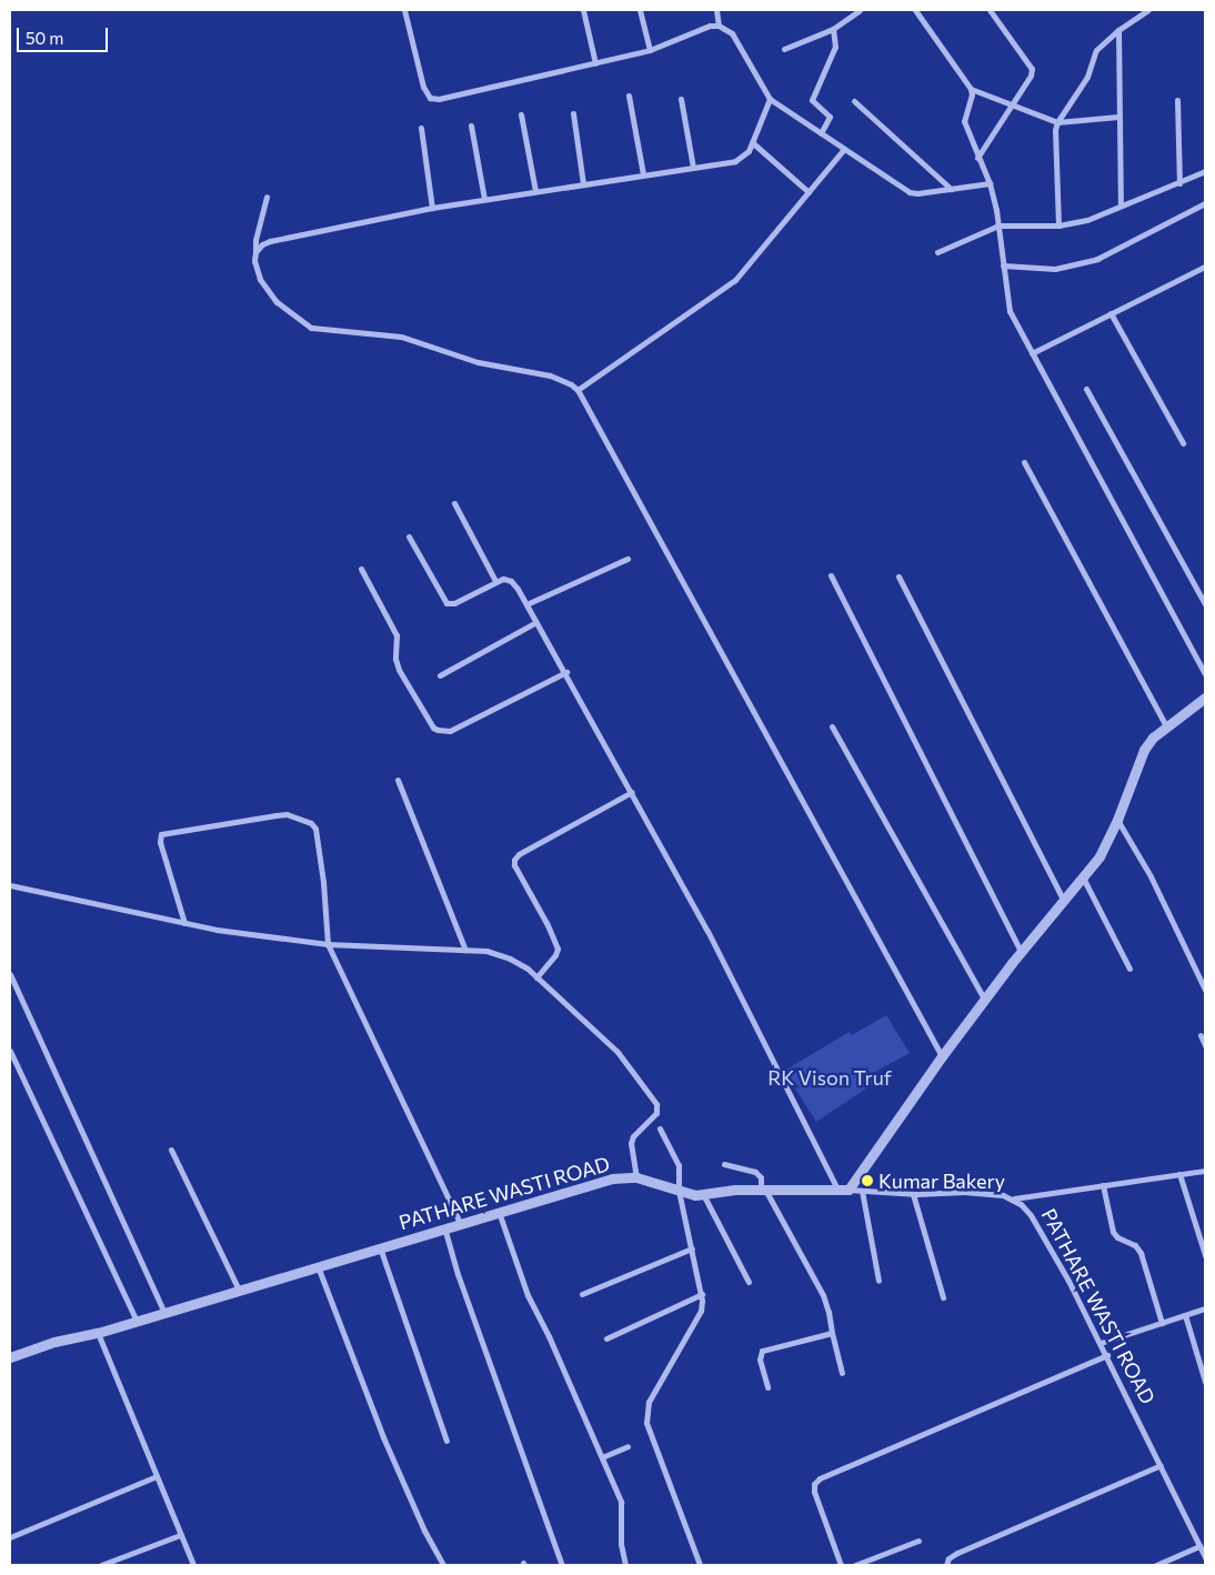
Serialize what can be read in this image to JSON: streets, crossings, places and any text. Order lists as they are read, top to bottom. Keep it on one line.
{"streets":{"street":["PATHARE WASTI ROAD"]},"parks":["RK Vison Truf"],"places":["Kumar Bakery"],"scale_bar":"50 m"}
